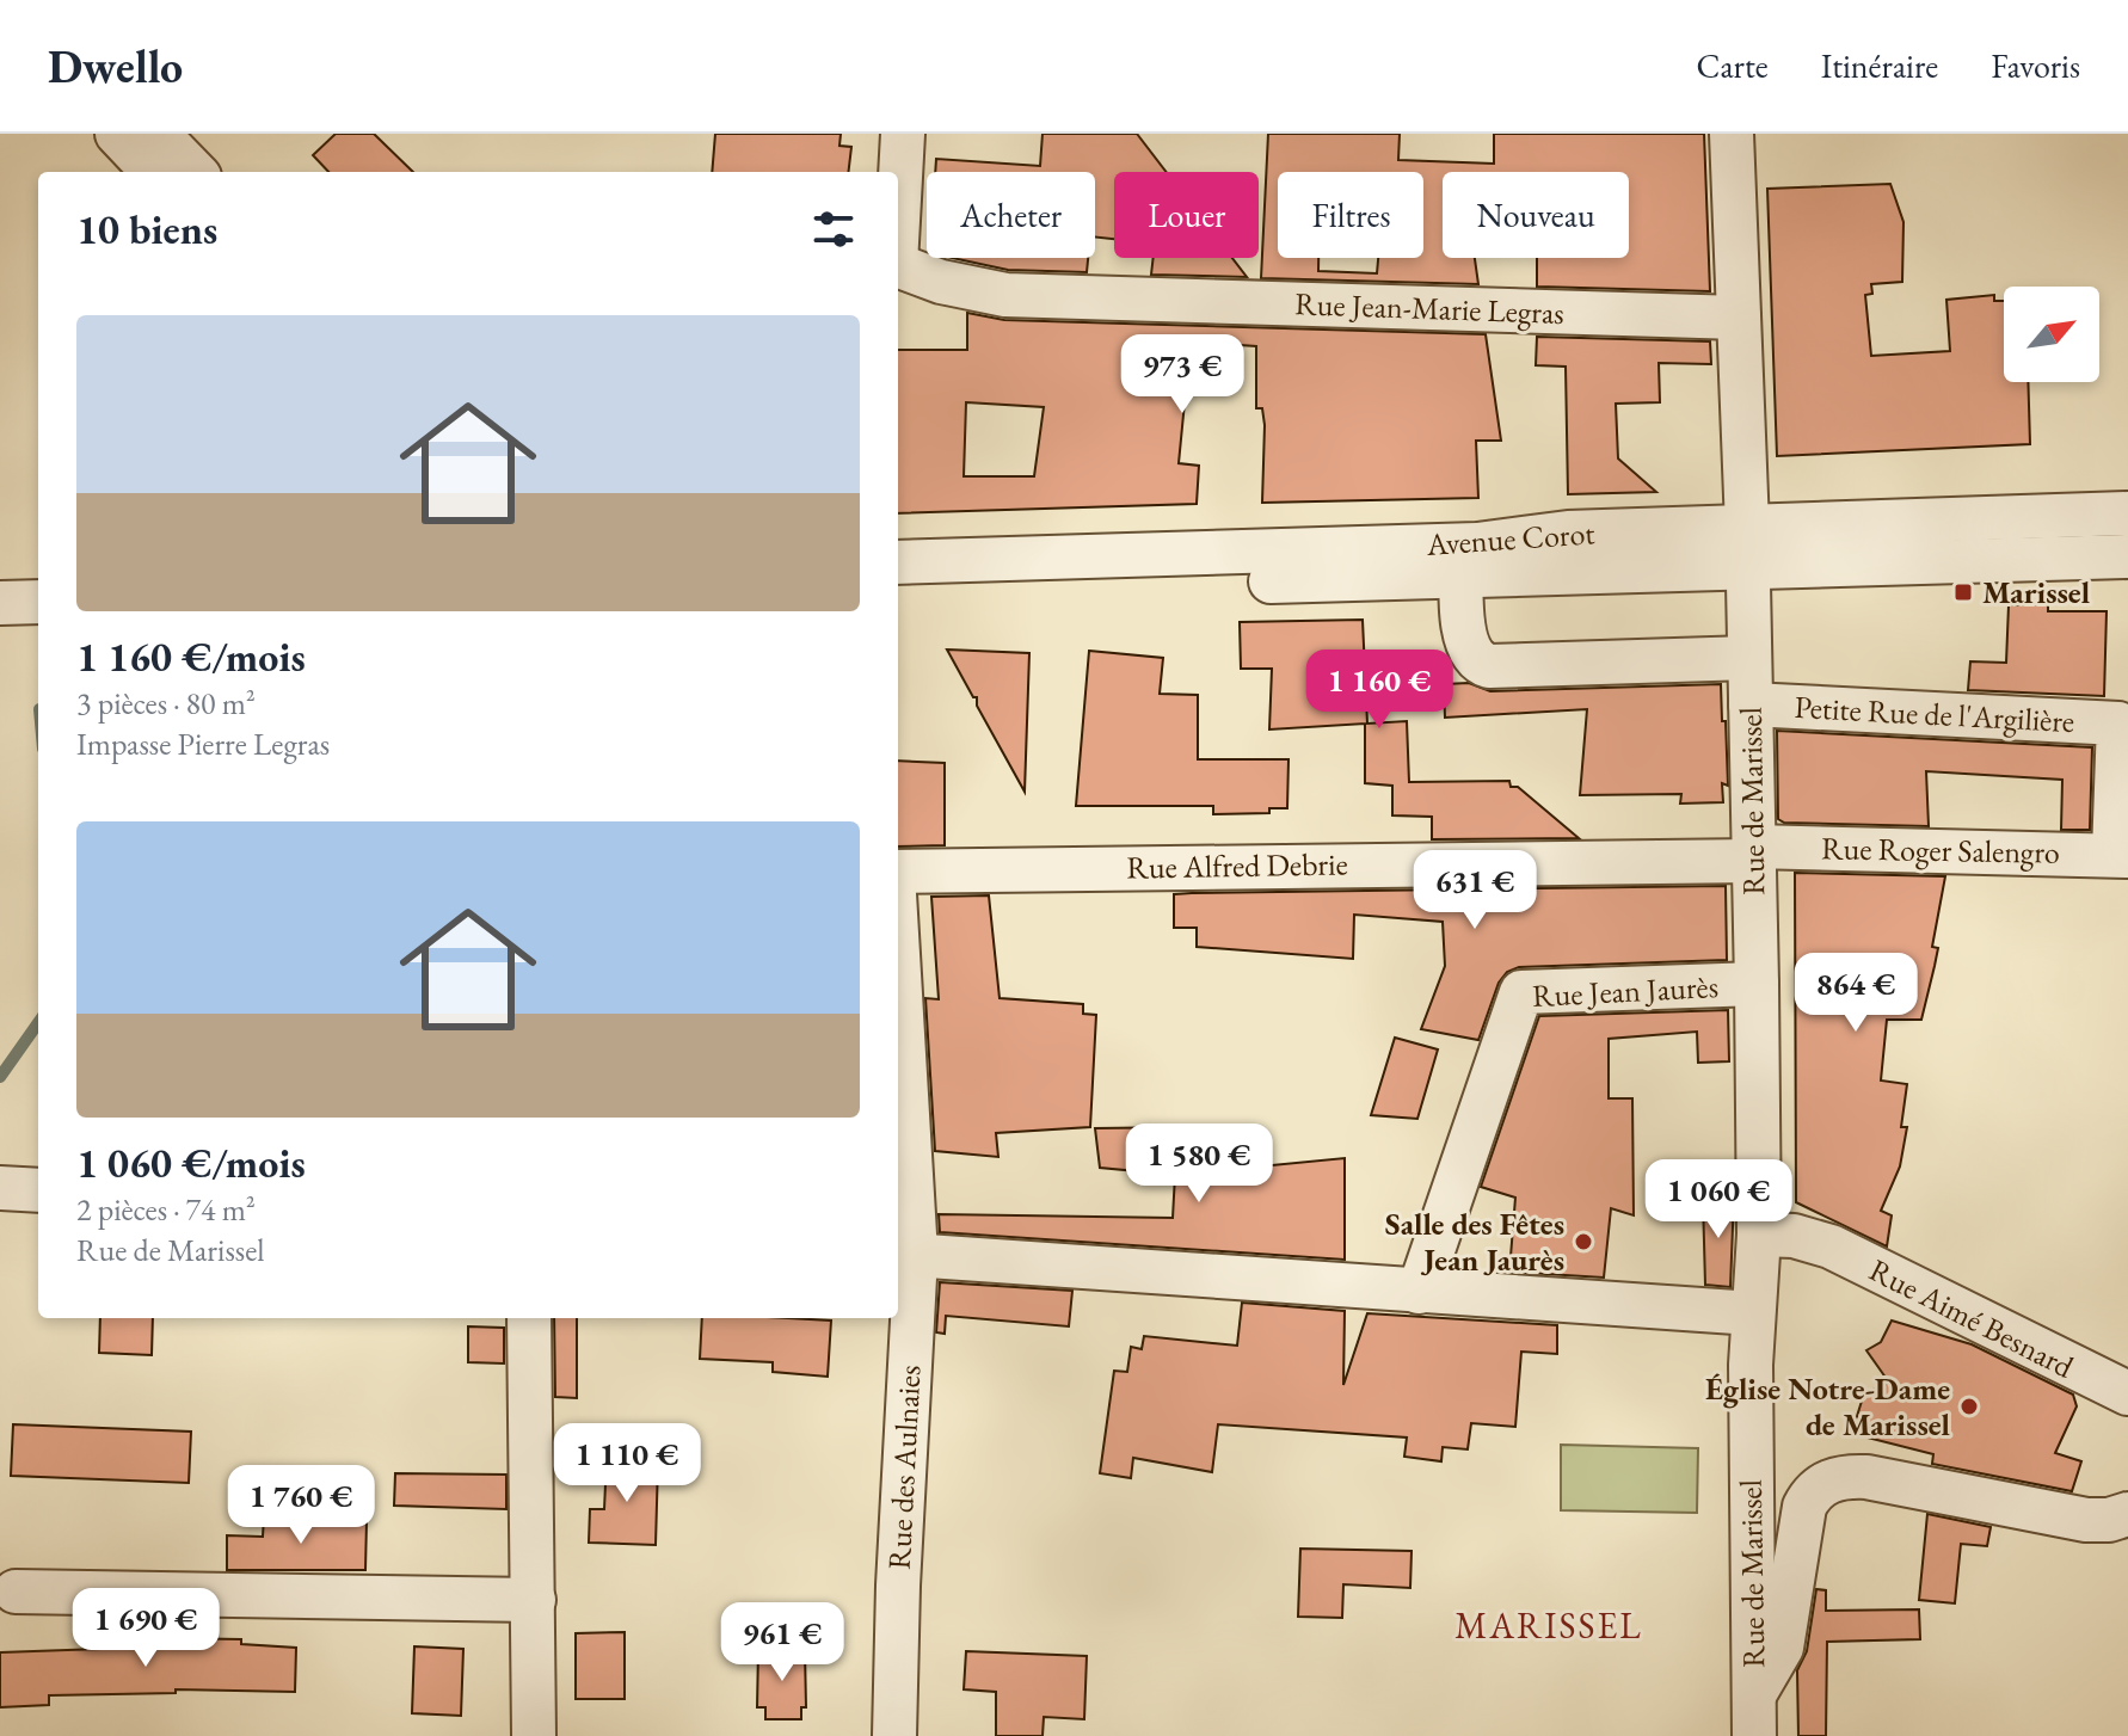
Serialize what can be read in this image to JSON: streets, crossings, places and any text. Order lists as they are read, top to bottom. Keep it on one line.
{"streets":{"street":["Rue Jean-Marie Legras","Avenue Corot","Petite Rue de l'Argilière","Rue de Marissel","Rue Roger Salengro","Rue Alfred Debrie","Rue Jean Jaurès","Rue Aimé Besnard","Rue des Aulnaies"]},"crossings":[["Rue Jean-Marie Legras","Rue de Marissel"],["Avenue Corot","Rue de Marissel"],["Petite Rue de l'Argilière","Rue de Marissel"],["Petite Rue de l'Argilière","Rue Roger Salengro"],["Rue de Marissel","Rue Roger Salengro"],["Rue de Marissel","Rue Alfred Debrie"],["Rue de Marissel","Rue Jean Jaurès"],["Rue de Marissel","Rue Aimé Besnard"],["Rue Roger Salengro","Rue Alfred Debrie"]],"districts":["MARISSEL"],"places":{"transit":["Marissel"],"other":["Salle des Fêtes Jean Jaurès","Église Notre-Dame de Marissel"]},"north":"top right","page":{"header":"Dwello","nav":["Carte","Itinéraire","Favoris"],"chip":["Acheter","Louer","Filtres","Nouveau"],"heading":"10 biens","list":[{"name":"1 160 €/mois","note":"3 pièces · 80 m² · Impasse Pierre Legras"},{"name":"1 060 €/mois","note":"2 pièces · 74 m² · Rue de Marissel"}],"price":["973 €","1 160 €","631 €","864 €","1 580 €","1 060 €","1 110 €","1 760 €","1 690 €","961 €"]}}
